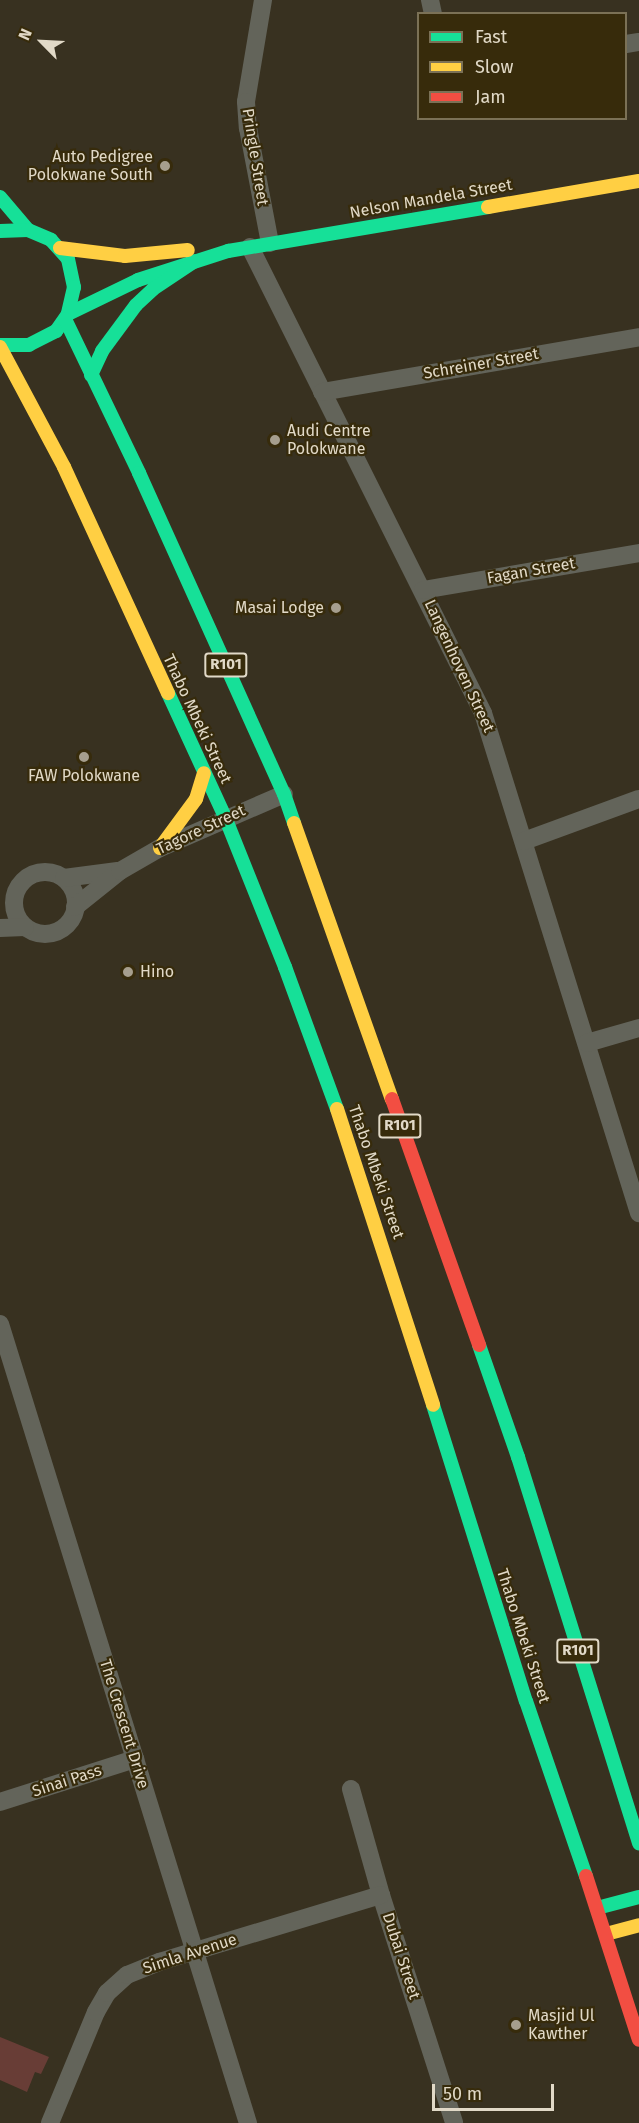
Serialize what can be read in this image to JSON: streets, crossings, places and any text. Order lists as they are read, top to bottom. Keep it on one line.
{"streets":{"main road":["Nelson Mandela Street","R101","Thabo Mbeki Street"],"street":["Pringle Street","Schreiner Street","Fagan Street","Langenhoven Street","Tagore Street","The Crescent Drive","Sinai Pass","Simla Avenue","Dubai Street"]},"crossings":[["Pringle Street","Nelson Mandela Street"],["Nelson Mandela Street","R101"],["Nelson Mandela Street","Langenhoven Street"],["Nelson Mandela Street","Thabo Mbeki Street"],["Schreiner Street","Langenhoven Street"],["Fagan Street","Langenhoven Street"],["R101","Thabo Mbeki Street"],["R101","Tagore Street"],["Thabo Mbeki Street","Tagore Street"],["The Crescent Drive","Sinai Pass"],["The Crescent Drive","Simla Avenue"],["Simla Avenue","Dubai Street"]],"places":["Auto Pedigree Polokwane South","Audi Centre Polokwane","Masai Lodge","FAW Polokwane","Hino","Masjid Ul Kawther"],"legend":["Fast","Slow","Jam"],"scale_bar":"50 m","north":"top left"}
